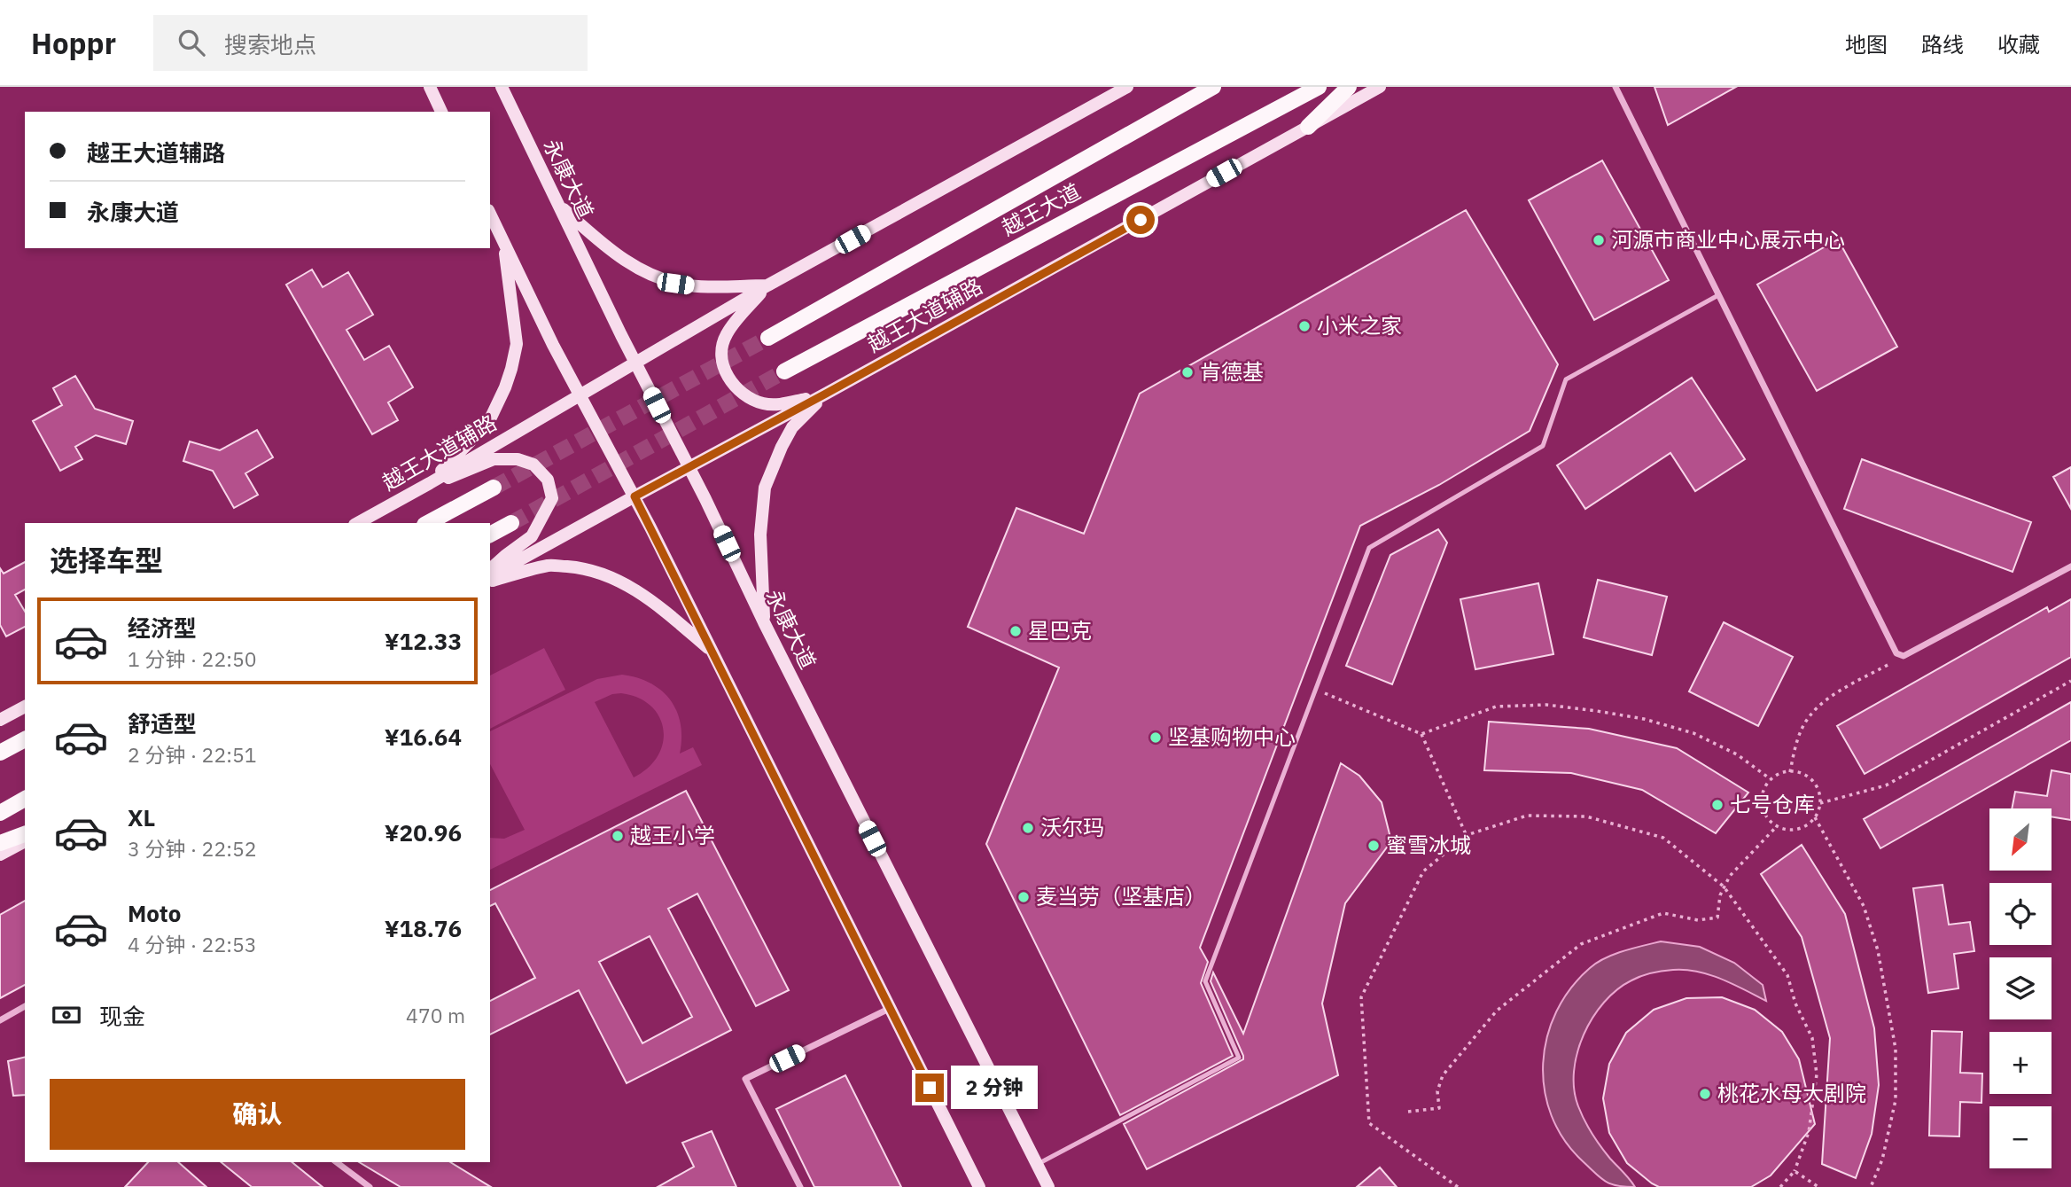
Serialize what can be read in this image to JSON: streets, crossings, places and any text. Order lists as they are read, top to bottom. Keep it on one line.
{"streets":{"main road":["永康大道","越王大道","越王大道辅路"]},"crossings":[["永康大道","越王大道辅路"]],"places":["河源市商业中心展示中心","小米之家","肯德基","星巴克","坚基购物中心","七号仓库","沃尔玛","越王小学","蜜雪冰城","麦当劳（坚基店）","桃花水母大剧院"],"north":"bottom left","page":{"header":"Hoppr","search":"搜索地点","nav":["地图","路线","收藏"],"banner":["越王大道辅路","永康大道"],"heading":"选择车型","list":[{"name":"经济型","note":"1 分钟 · 22:50","value":"¥12.33"},{"name":"舒适型","note":"2 分钟 · 22:51","value":"¥16.64"},{"name":"XL","note":"3 分钟 · 22:52","value":"¥20.96"},{"name":"Moto","note":"4 分钟 · 22:53","value":"¥18.76"}],"map_buttons":["+","−"],"pay":["现金","470 m"],"bubble":"2 分钟","buttons":"确认"}}
